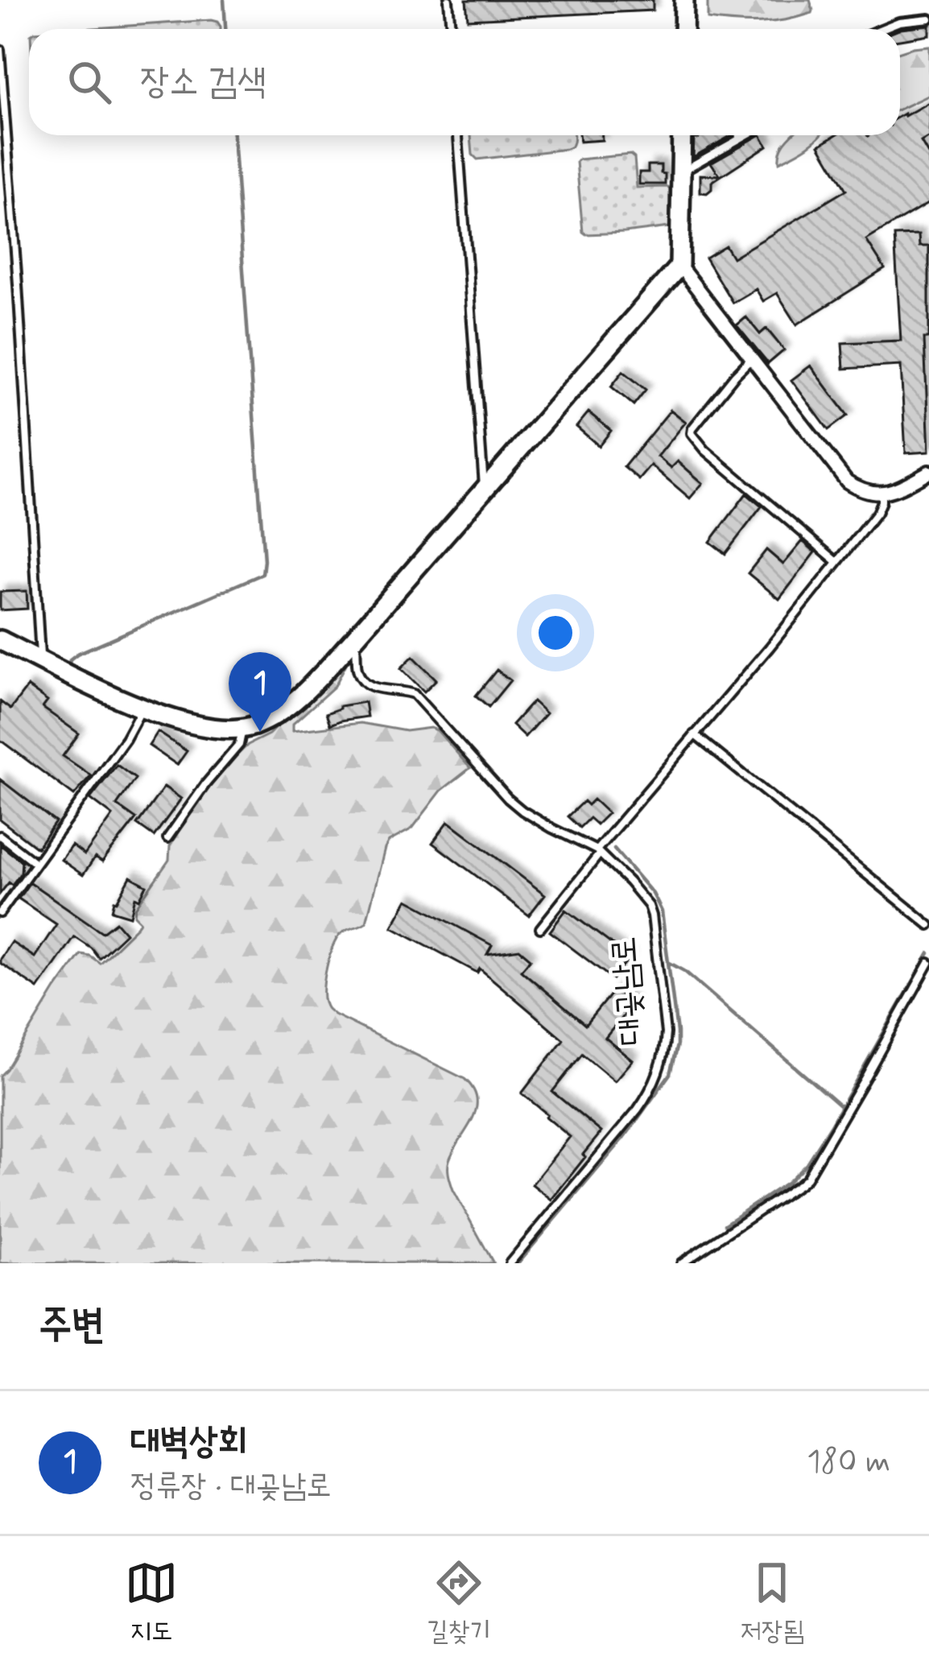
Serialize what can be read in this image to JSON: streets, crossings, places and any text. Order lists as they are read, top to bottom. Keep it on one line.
{"streets":{"lane":["대곶남로"]},"page":{"search":"장소 검색","pins":"1","heading":"주변","list":[{"mark":"1","name":"대벽상회","note":"정류장 · 대곶남로","value":"180 m"}],"nav":["지도","길찾기","저장됨"]}}
